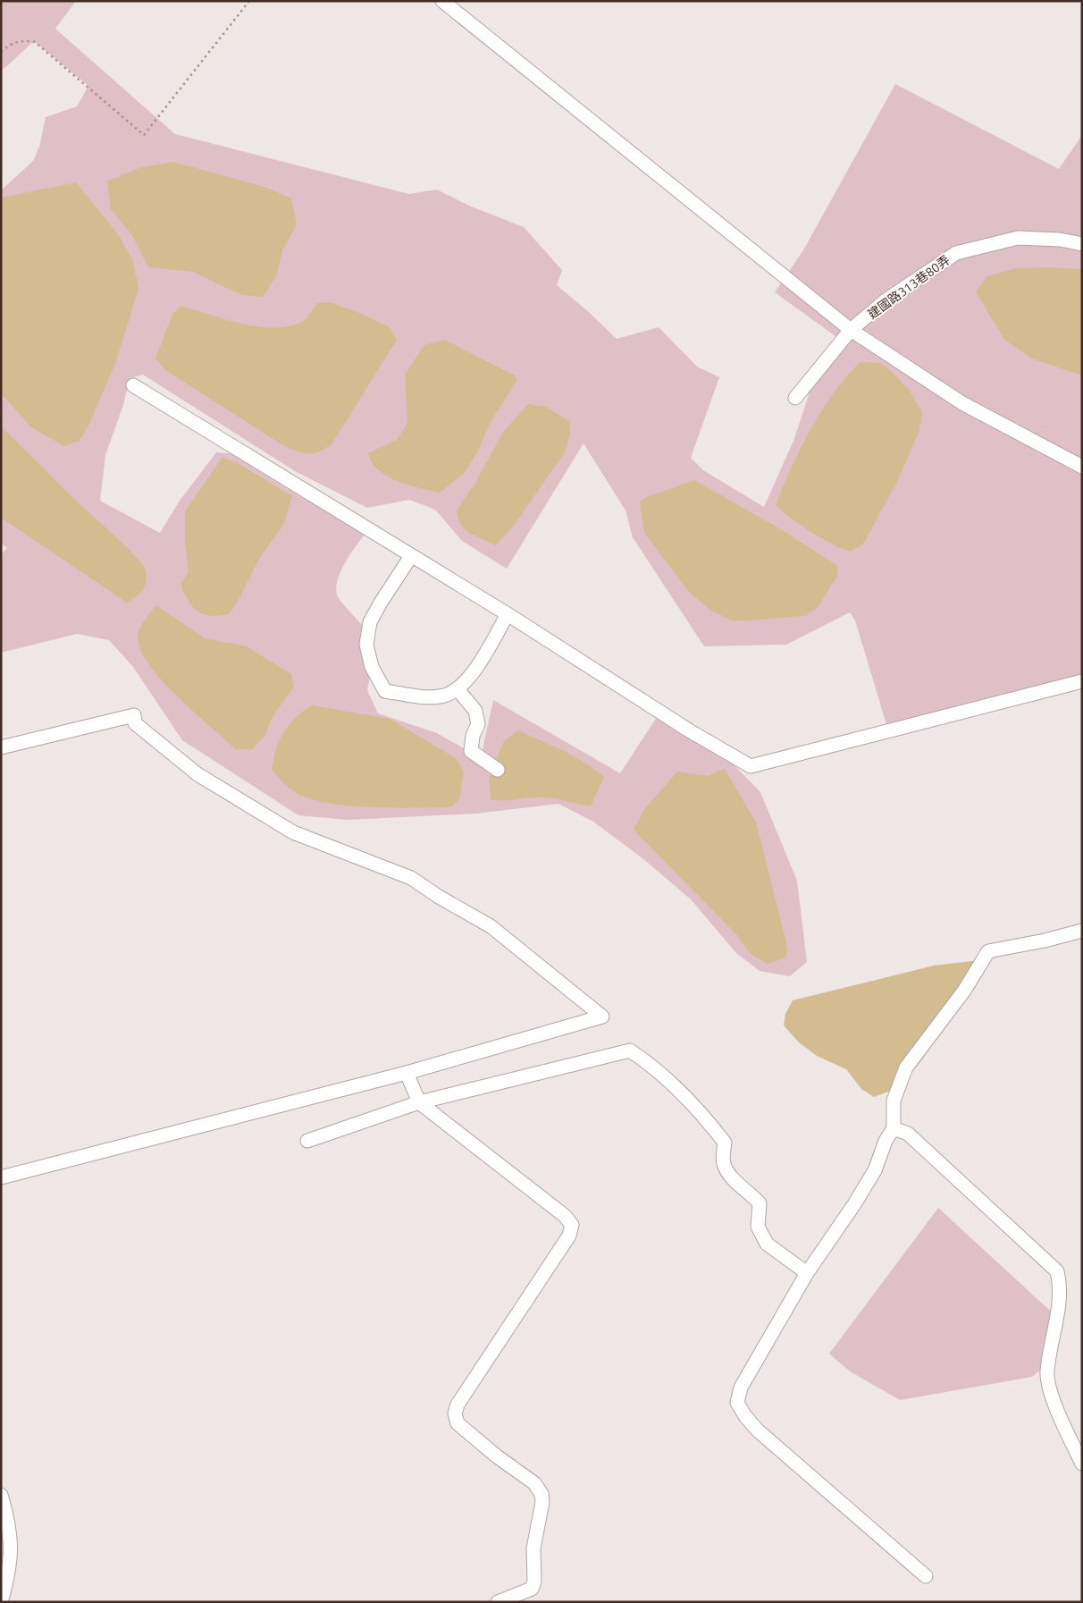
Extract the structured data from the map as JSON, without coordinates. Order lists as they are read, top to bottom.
{
  "streets": {
    "street": ["建國路313巷80弄"]
  }
}
